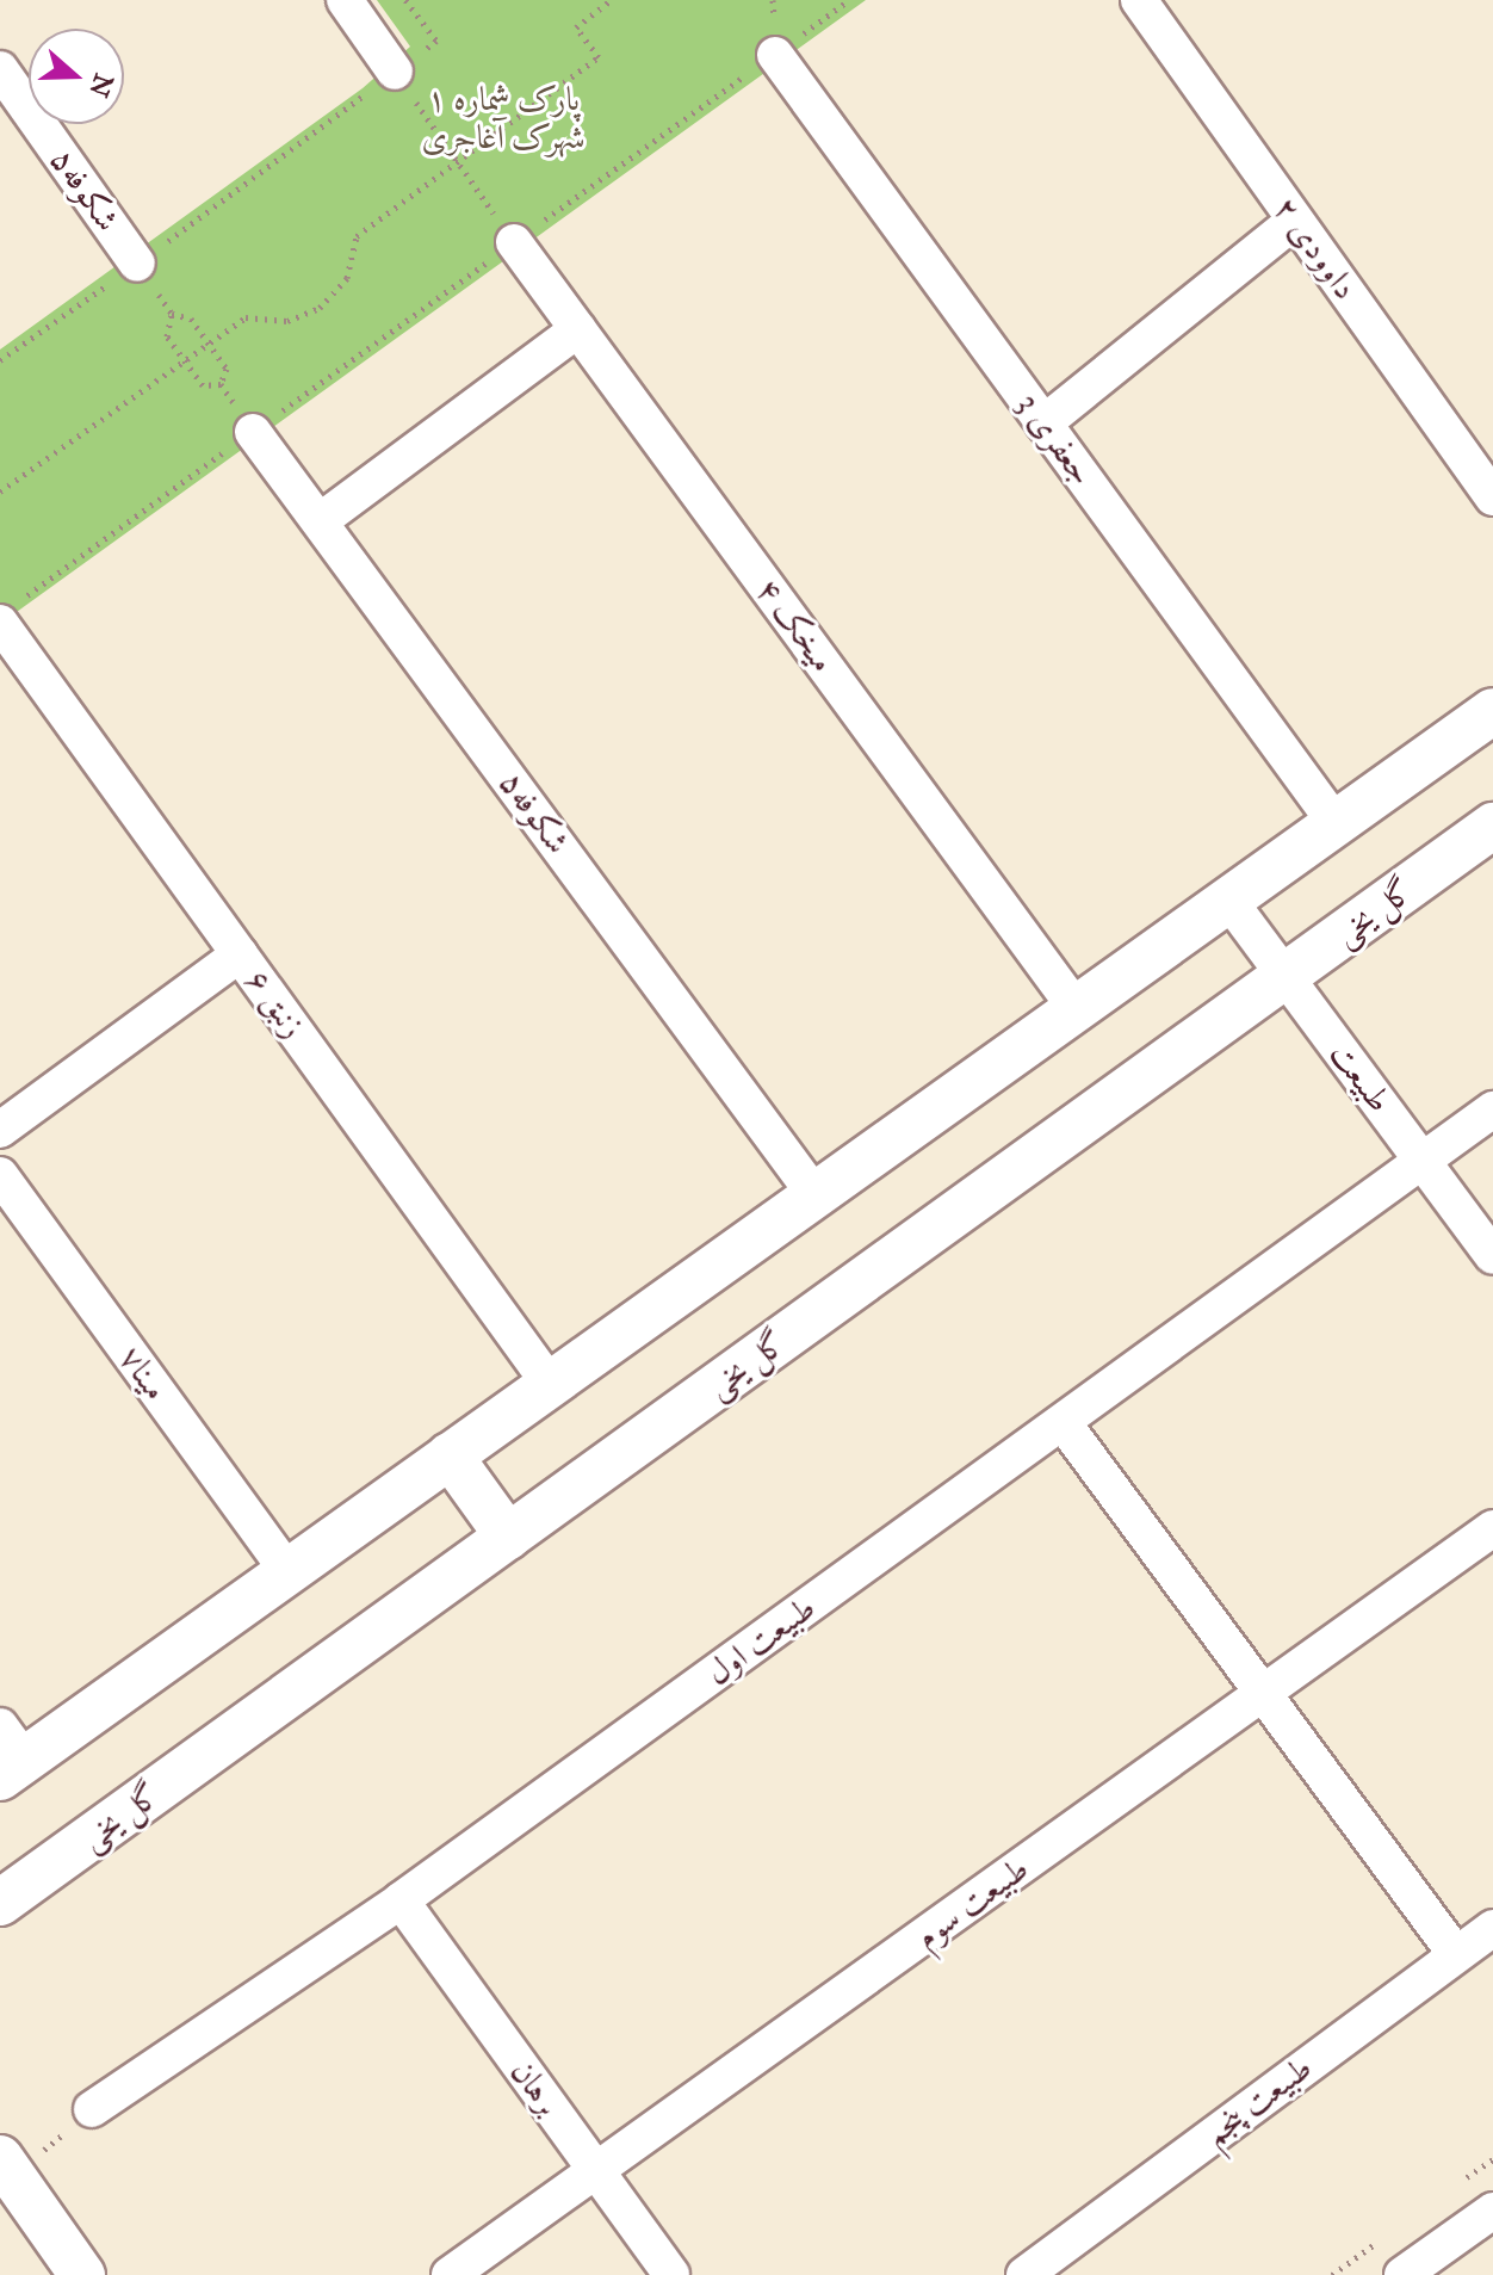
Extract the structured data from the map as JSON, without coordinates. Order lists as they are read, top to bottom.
{
  "streets": {
    "street": [
      "شکوفه۵",
      "داوودی ۲",
      "3 جعفری",
      "میخک ۴",
      "گل یخی",
      "زنبق ۶",
      "طبیعت",
      "مینا۷",
      "طبیعت اول",
      "طبیعت سوم",
      "برهان",
      "طبیعت پنجم"
    ]
  },
  "crossings": [
    ["گل یخی", "طبیعت"],
    ["طبیعت", "طبیعت اول"],
    ["طبیعت اول", "برهان"],
    ["طبیعت سوم", "برهان"]
  ],
  "parks": ["پارک شماره ۱ شهرک آغاجری"],
  "north": "right"
}
